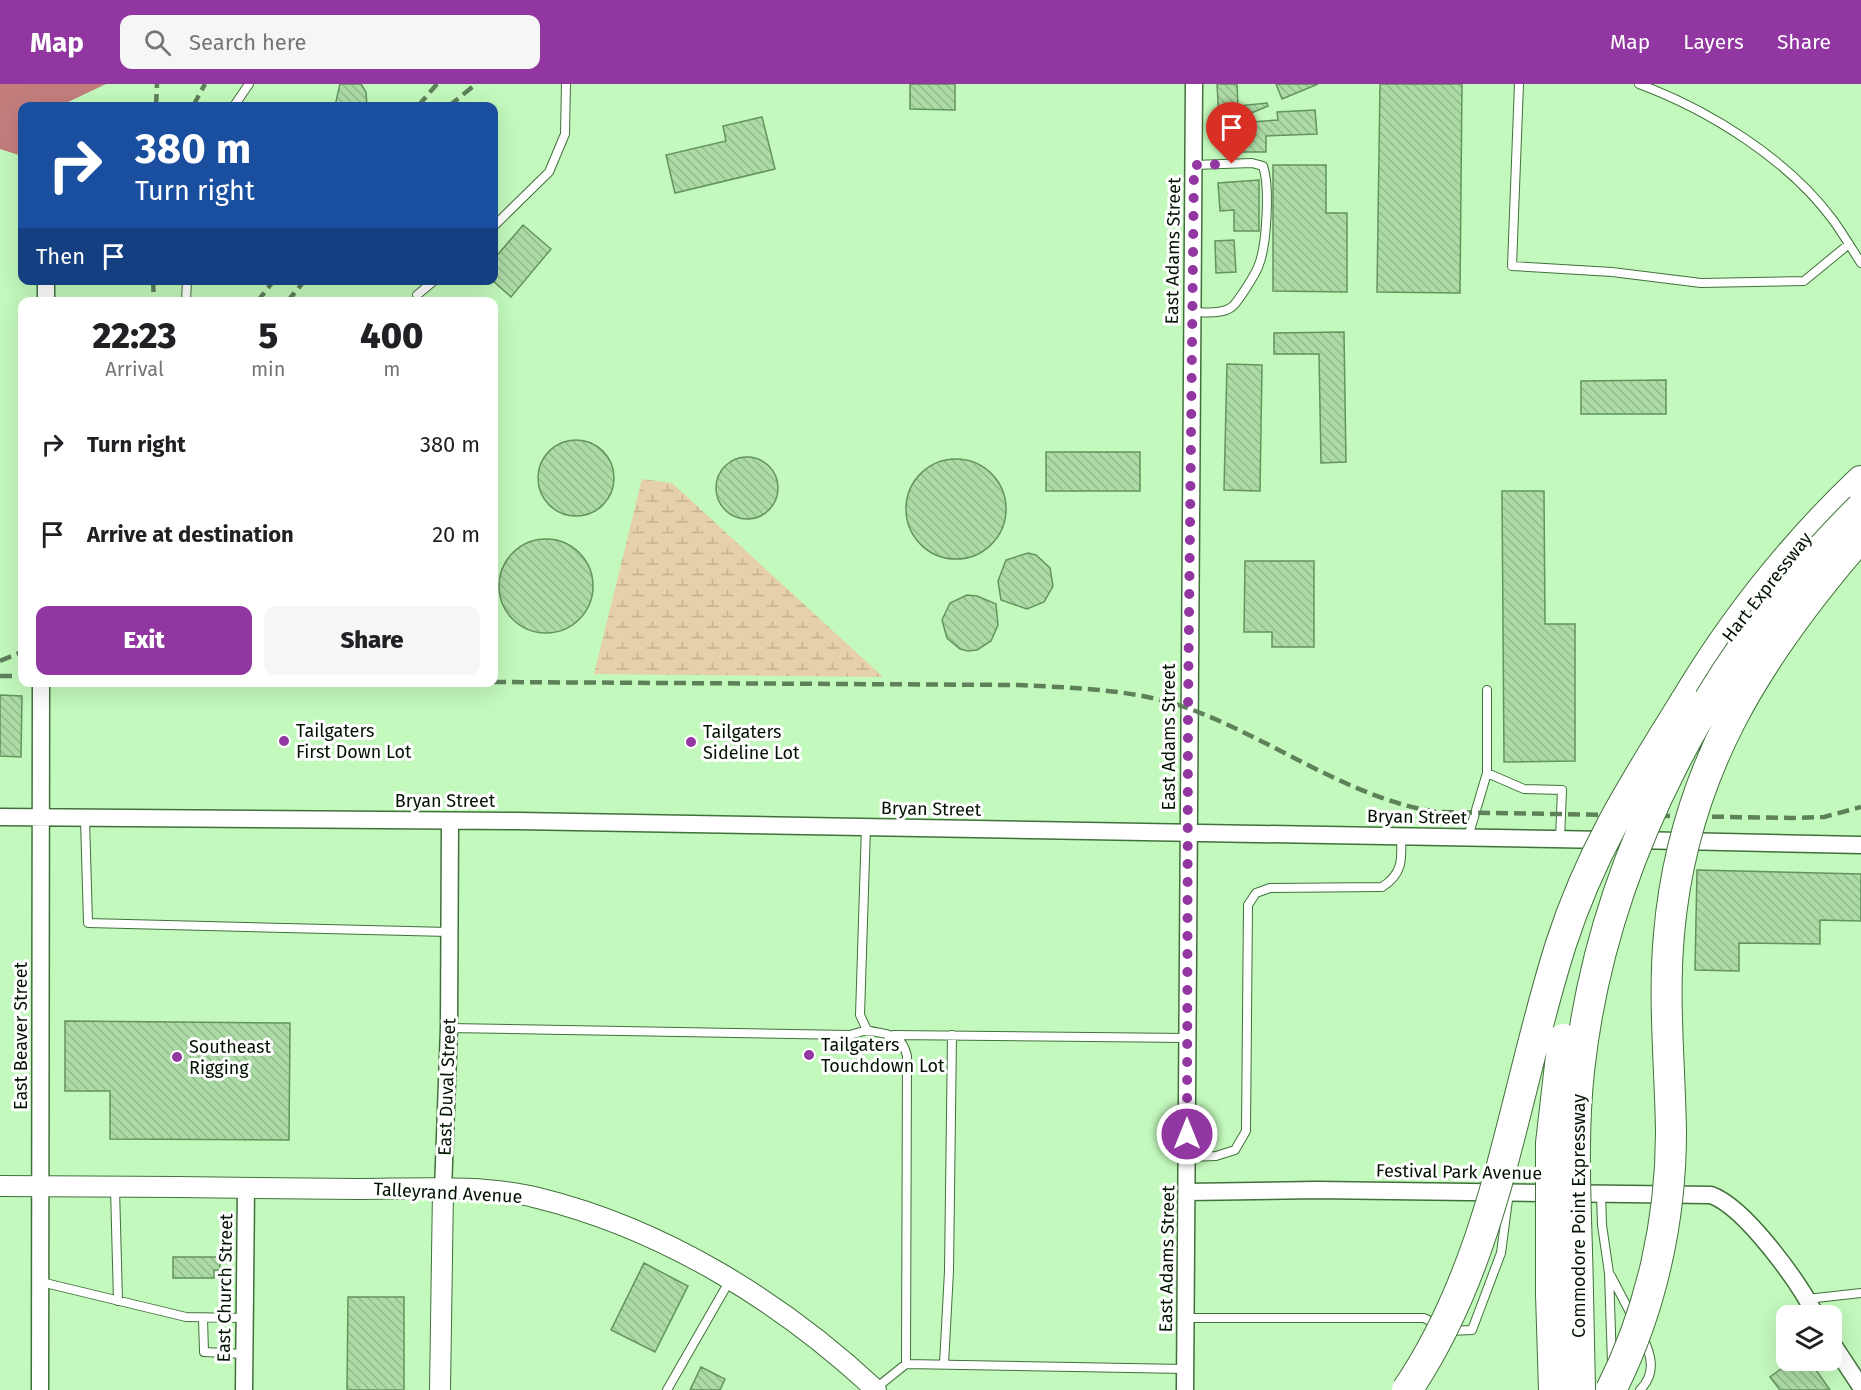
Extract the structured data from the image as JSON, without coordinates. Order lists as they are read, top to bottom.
{
  "streets": {
    "highway": ["Hart Expressway", "Commodore Point Expressway"],
    "street": [
      "East Adams Street",
      "Bryan Street",
      "East Beaver Street",
      "East Duval Street",
      "Festival Park Avenue",
      "Talleyrand Avenue",
      "East Church Street"
    ]
  },
  "crossings": [
    ["East Adams Street", "Bryan Street"],
    ["East Adams Street", "Festival Park Avenue"],
    ["Hart Expressway", "Commodore Point Expressway"],
    ["Bryan Street", "East Beaver Street"],
    ["Bryan Street", "East Duval Street"],
    ["East Beaver Street", "Talleyrand Avenue"],
    ["East Duval Street", "Talleyrand Avenue"],
    ["Talleyrand Avenue", "East Church Street"]
  ],
  "places": [
    "Tailgaters First Down Lot",
    "Tailgaters Sideline Lot",
    "Tailgaters Touchdown Lot",
    "Southeast Rigging"
  ],
  "page": {
    "header": "Map",
    "search": "Search here",
    "nav": ["Map", "Layers", "Share"],
    "turn": ["380 m", "Turn right"],
    "then": "Then",
    "eta": [
      "22:23",
      "Arrival",
      "5",
      "min",
      "400",
      "m"
    ],
    "list": [
      {
        "name": "Turn right",
        "value": "380 m"
      },
      {
        "name": "Arrive at destination",
        "value": "20 m"
      }
    ],
    "buttons": ["Exit", "Share"]
  }
}
